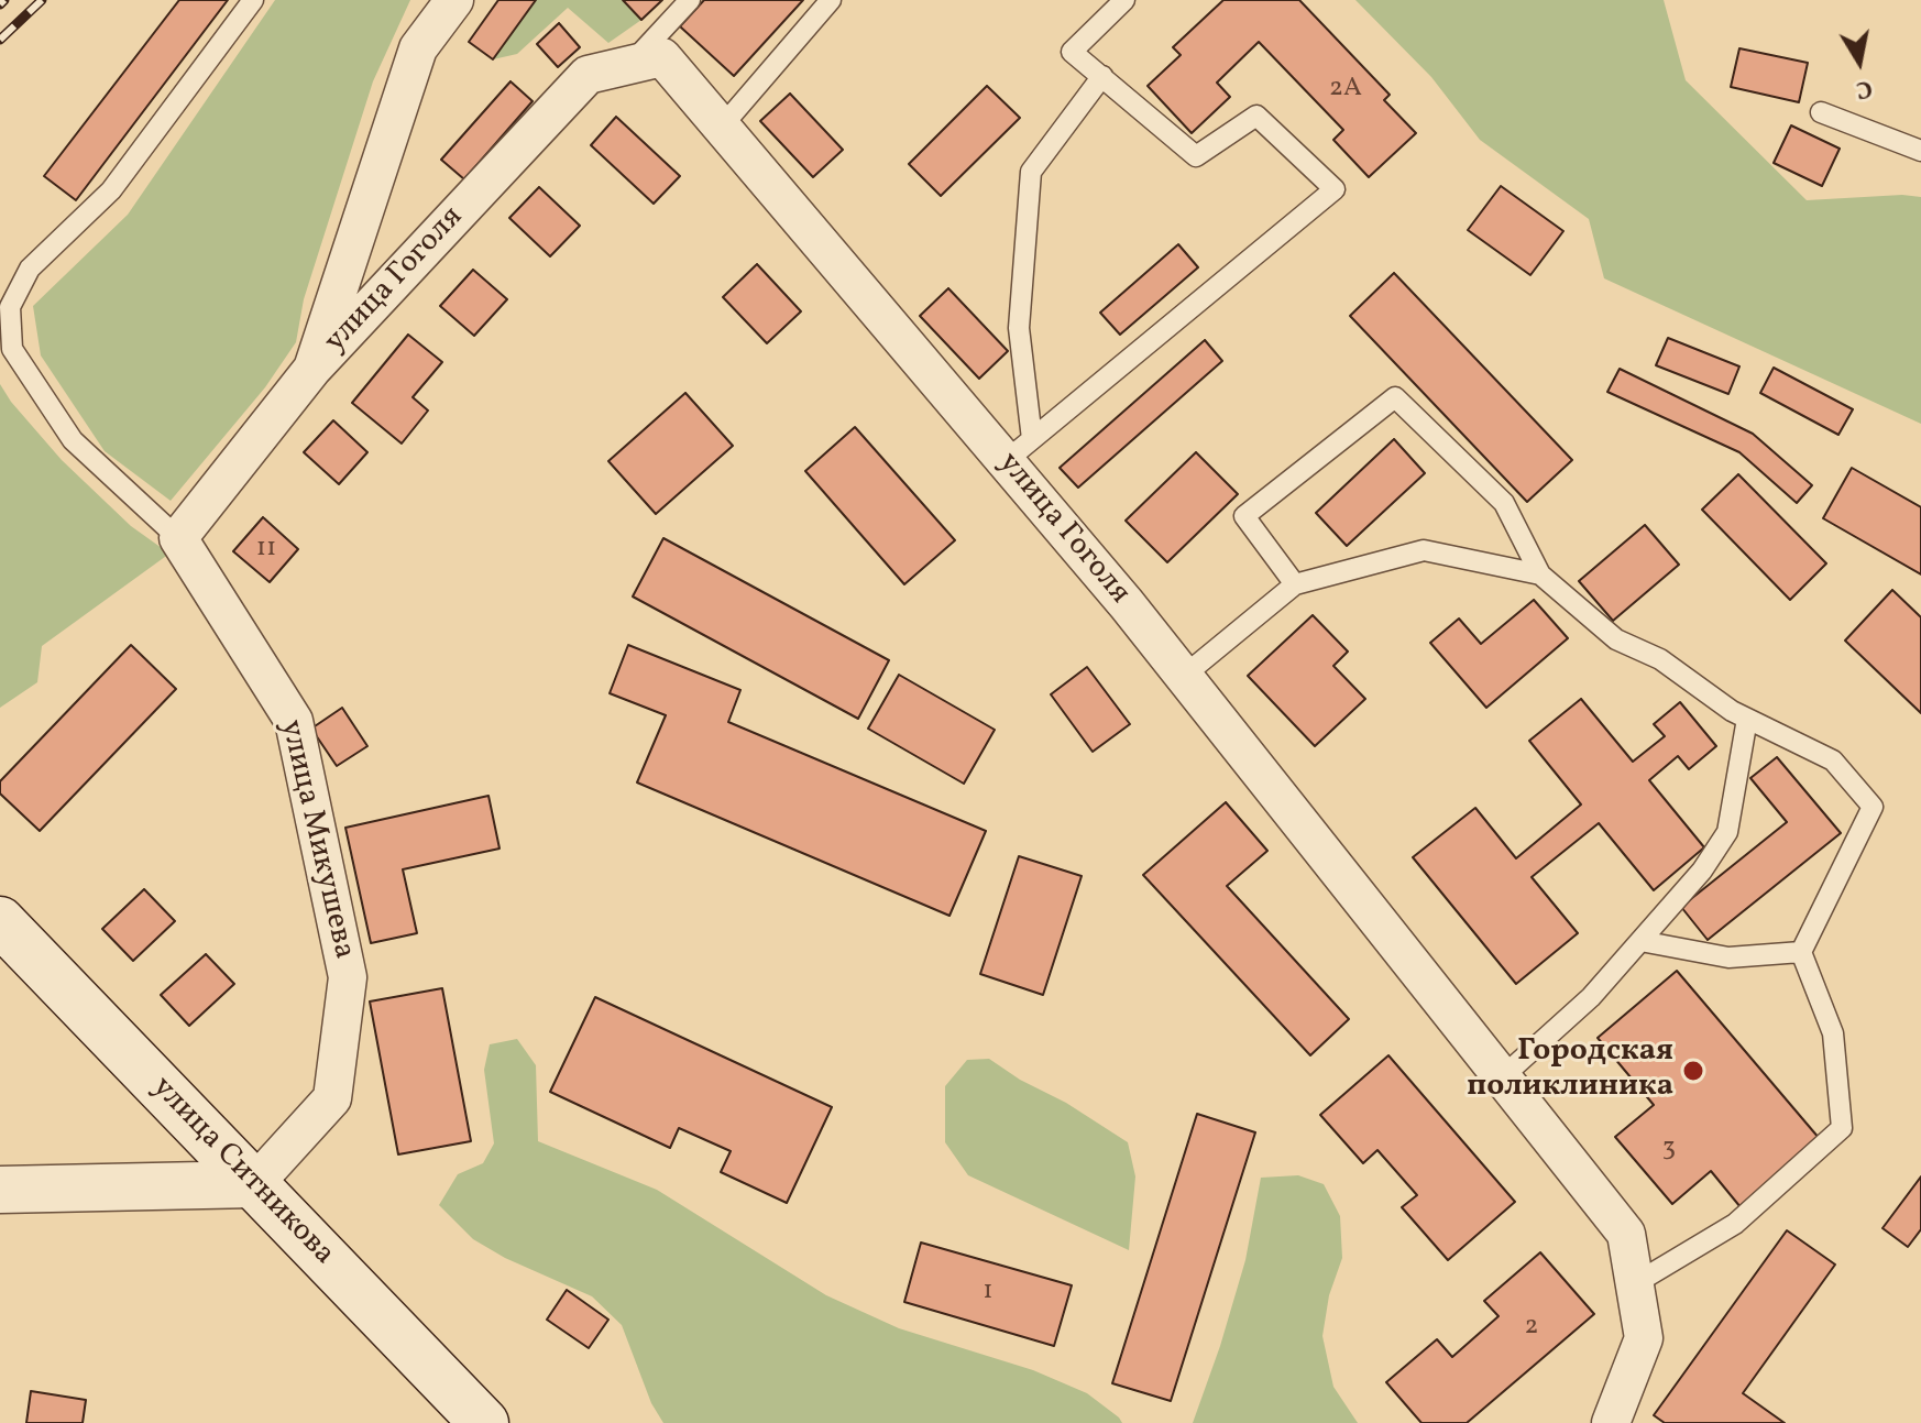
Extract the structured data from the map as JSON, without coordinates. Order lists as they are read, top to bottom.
{
  "streets": {
    "main road": ["улица Ситникова"],
    "street": ["улица Гоголя", "улица Микушева"]
  },
  "crossings": [
    ["улица Микушева", "улица Ситникова"]
  ],
  "places": ["Городская поликлиника"],
  "house_numbers": [
    "2А",
    "11",
    "3",
    "1",
    "2"
  ],
  "north": "bottom"
}
